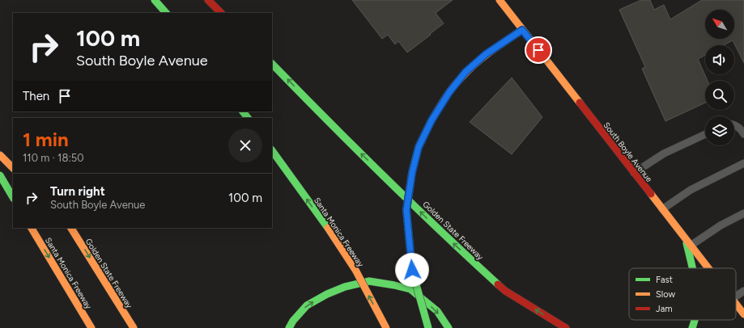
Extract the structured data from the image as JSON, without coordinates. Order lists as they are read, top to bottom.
{
  "streets": {
    "main road": ["South Boyle Avenue", "Golden State Freeway", "Santa Monica Freeway"]
  },
  "legend": ["Fast", "Slow", "Jam"],
  "north": "top left",
  "page": {
    "turn": ["100 m", "South Boyle Avenue"],
    "then": "Then",
    "heading": ["1 min", "110 m · 18:50"],
    "list": [
      {
        "name": "Turn right",
        "note": "South Boyle Avenue",
        "value": "100 m"
      }
    ]
  }
}
